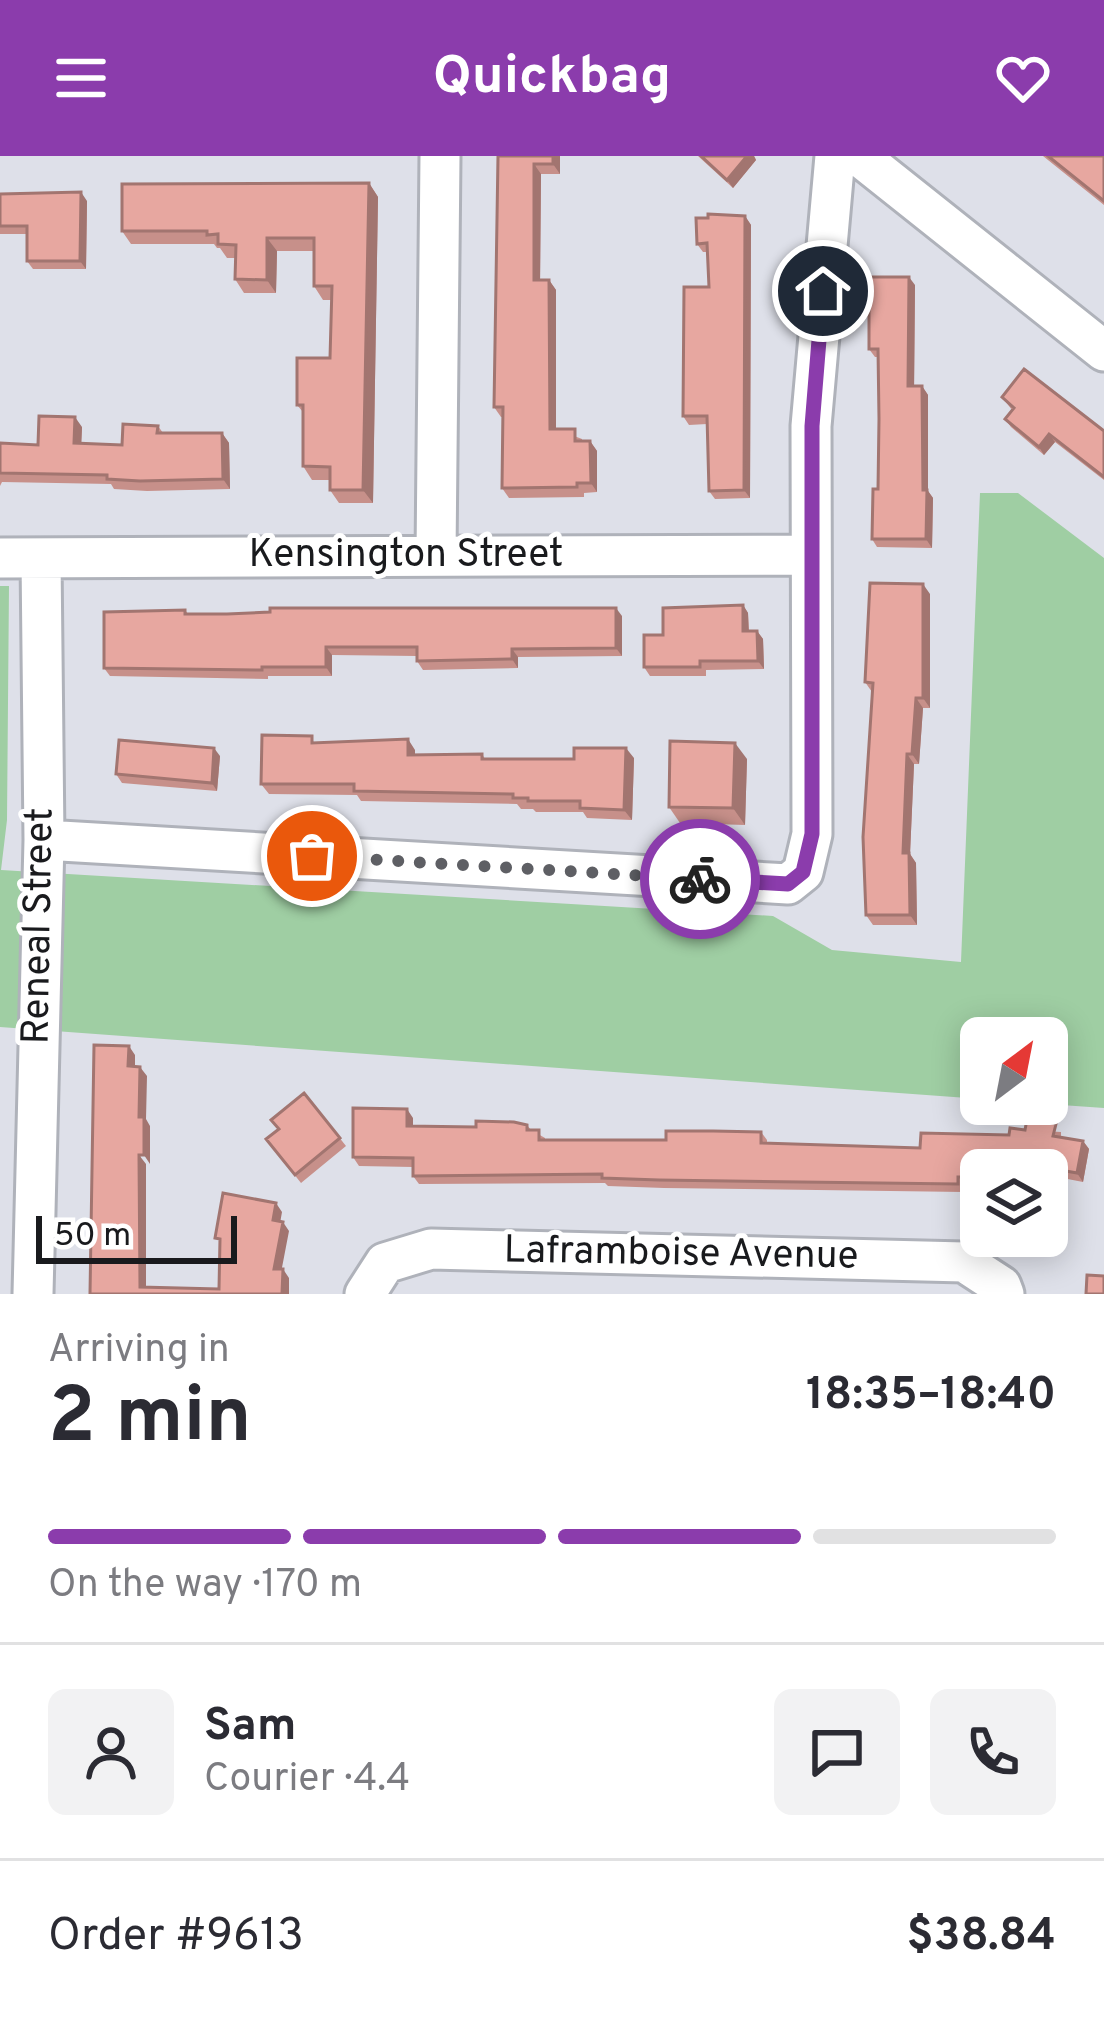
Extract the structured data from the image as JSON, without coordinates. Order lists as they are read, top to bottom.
{
  "streets": {
    "street": ["Kensington Street", "Reneal Street", "Laframboise Avenue"]
  },
  "crossings": [
    ["Kensington Street", "Reneal Street"]
  ],
  "scale_bar": "50 m",
  "north": "top right",
  "page": {
    "header": "Quickbag",
    "scale": "50 m",
    "heading": ["2 min", "Arriving in", "18:35–18:40"],
    "panel": [
      "Sam",
      "Courier · 4.4",
      "Order #9613",
      "$38.84"
    ],
    "bar": "On the way · 170 m"
  }
}
